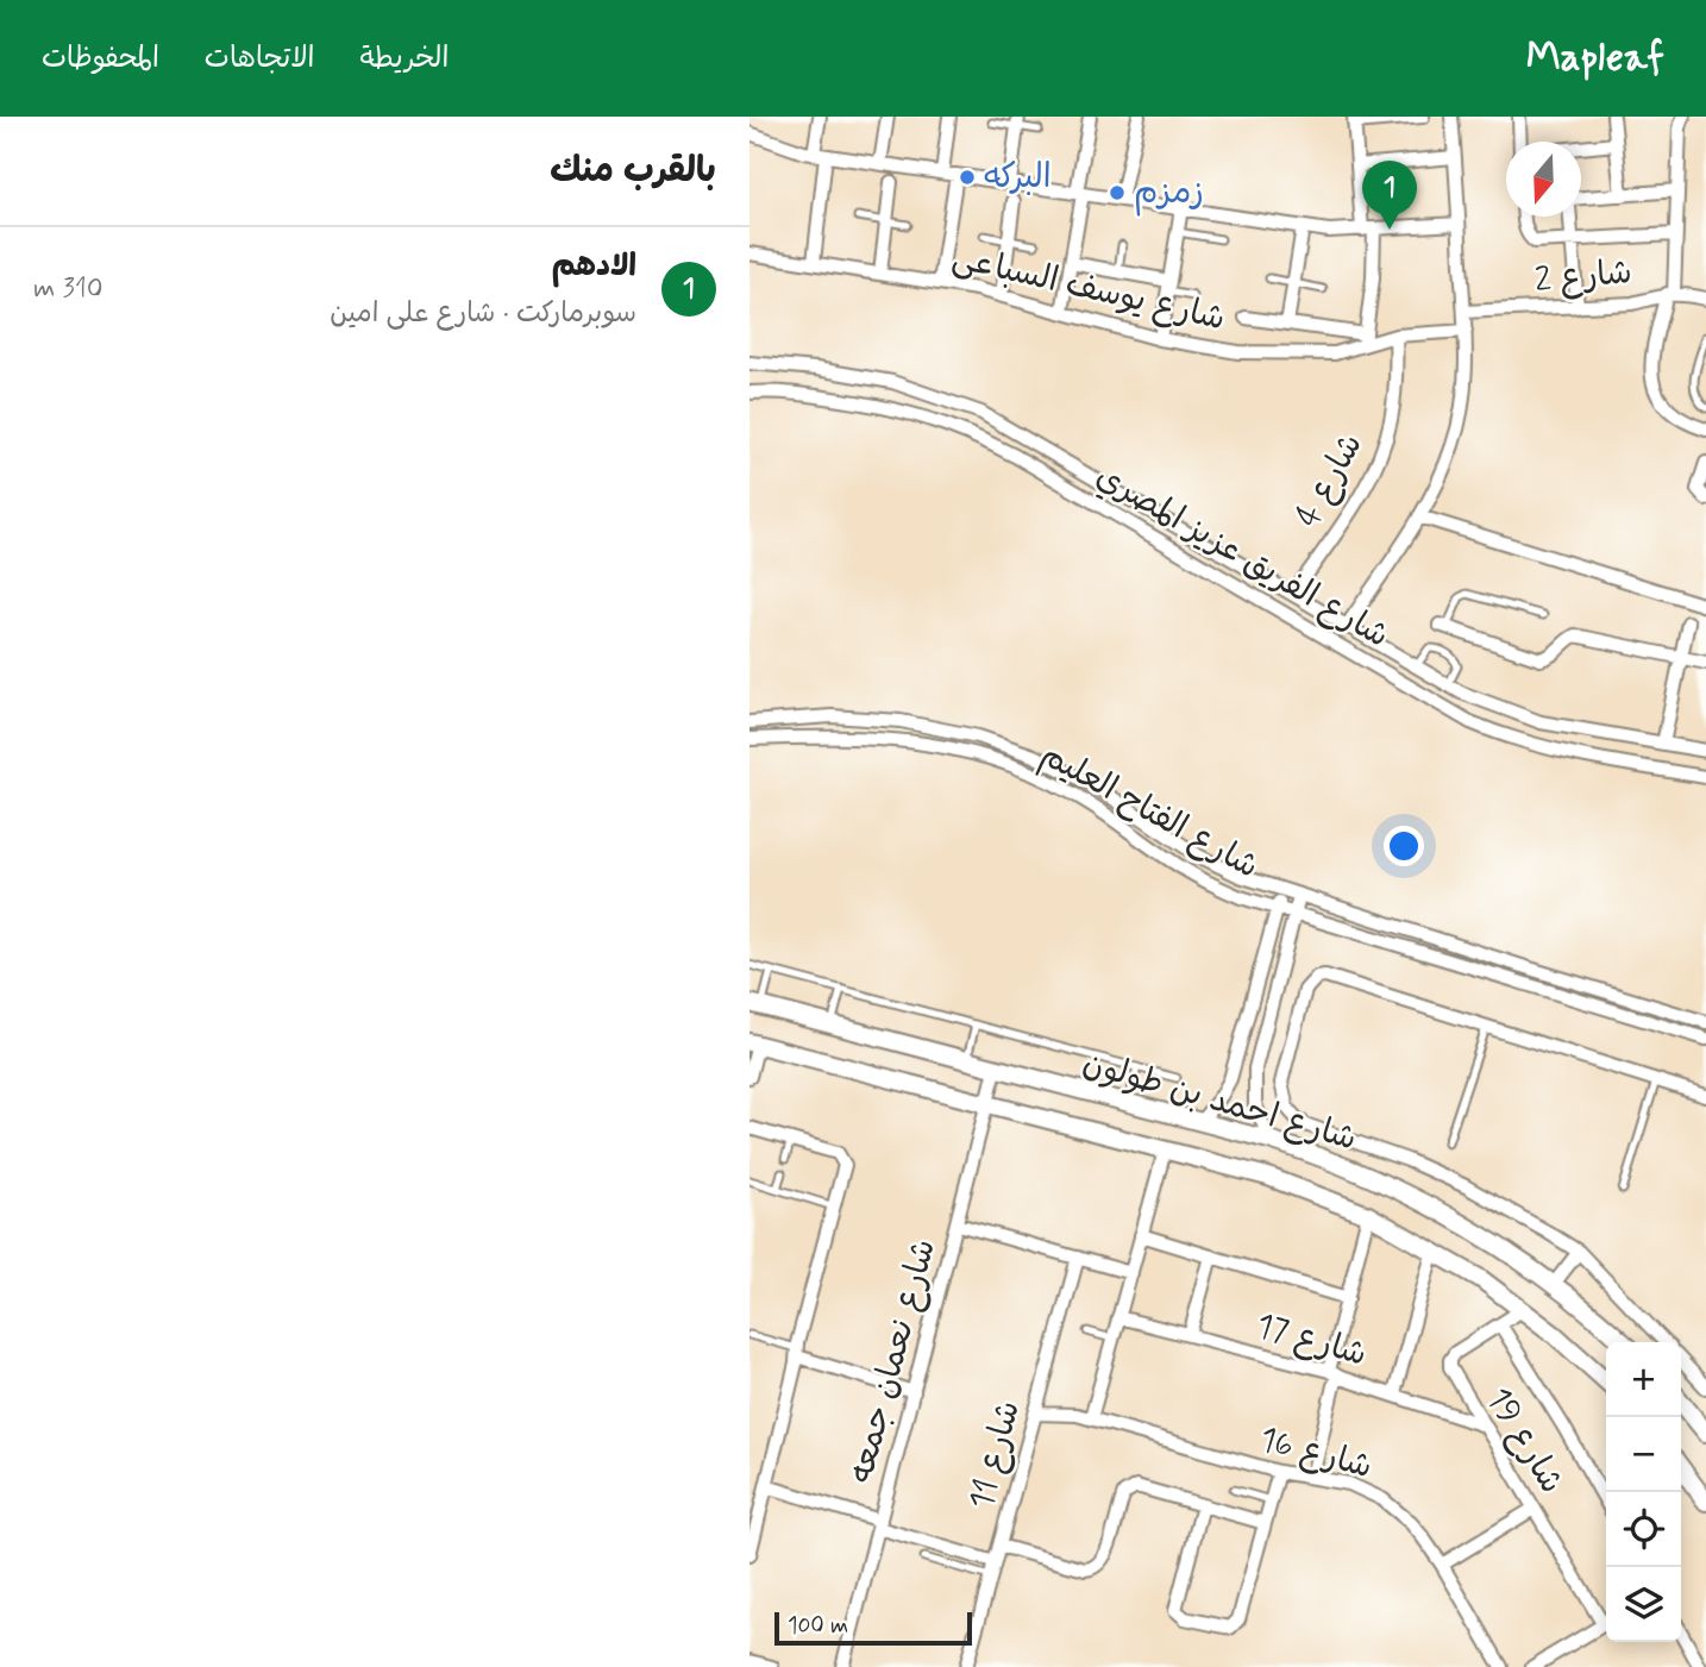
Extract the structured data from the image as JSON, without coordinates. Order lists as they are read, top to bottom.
{
  "streets": {
    "street": [
      "شارع 2",
      "شارع يوسف السباعى",
      "شارع 4",
      "شارع الفريق عزيز المصري",
      "شارع الفتاح العليم",
      "شارع احمد بن طولون",
      "شارع 17",
      "شارع نعمان جمعه",
      "شارع 19",
      "شارع 16",
      "شارع 11"
    ]
  },
  "crossings": [
    ["شارع يوسف السباعى", "شارع 4"],
    ["شارع 4", "شارع الفريق عزيز المصري"],
    ["شارع احمد بن طولون", "شارع نعمان جمعه"],
    ["شارع احمد بن طولون", "شارع 19"],
    ["شارع 17", "شارع 19"],
    ["شارع 16", "شارع 11"]
  ],
  "places": ["البركه", "زمزم"],
  "scale_bar": "100 m",
  "north": "bottom",
  "page": {
    "header": "Mapleaf",
    "nav": ["الخريطة", "الاتجاهات", "المحفوظات"],
    "heading": "بالقرب منك",
    "pins": "1",
    "list": [
      {
        "mark": "1",
        "name": "الادهم",
        "note": "سوبرماركت · شارع على امين",
        "value": "310 m"
      }
    ],
    "map_buttons": ["+", "−"],
    "scale": "100 m"
  }
}
